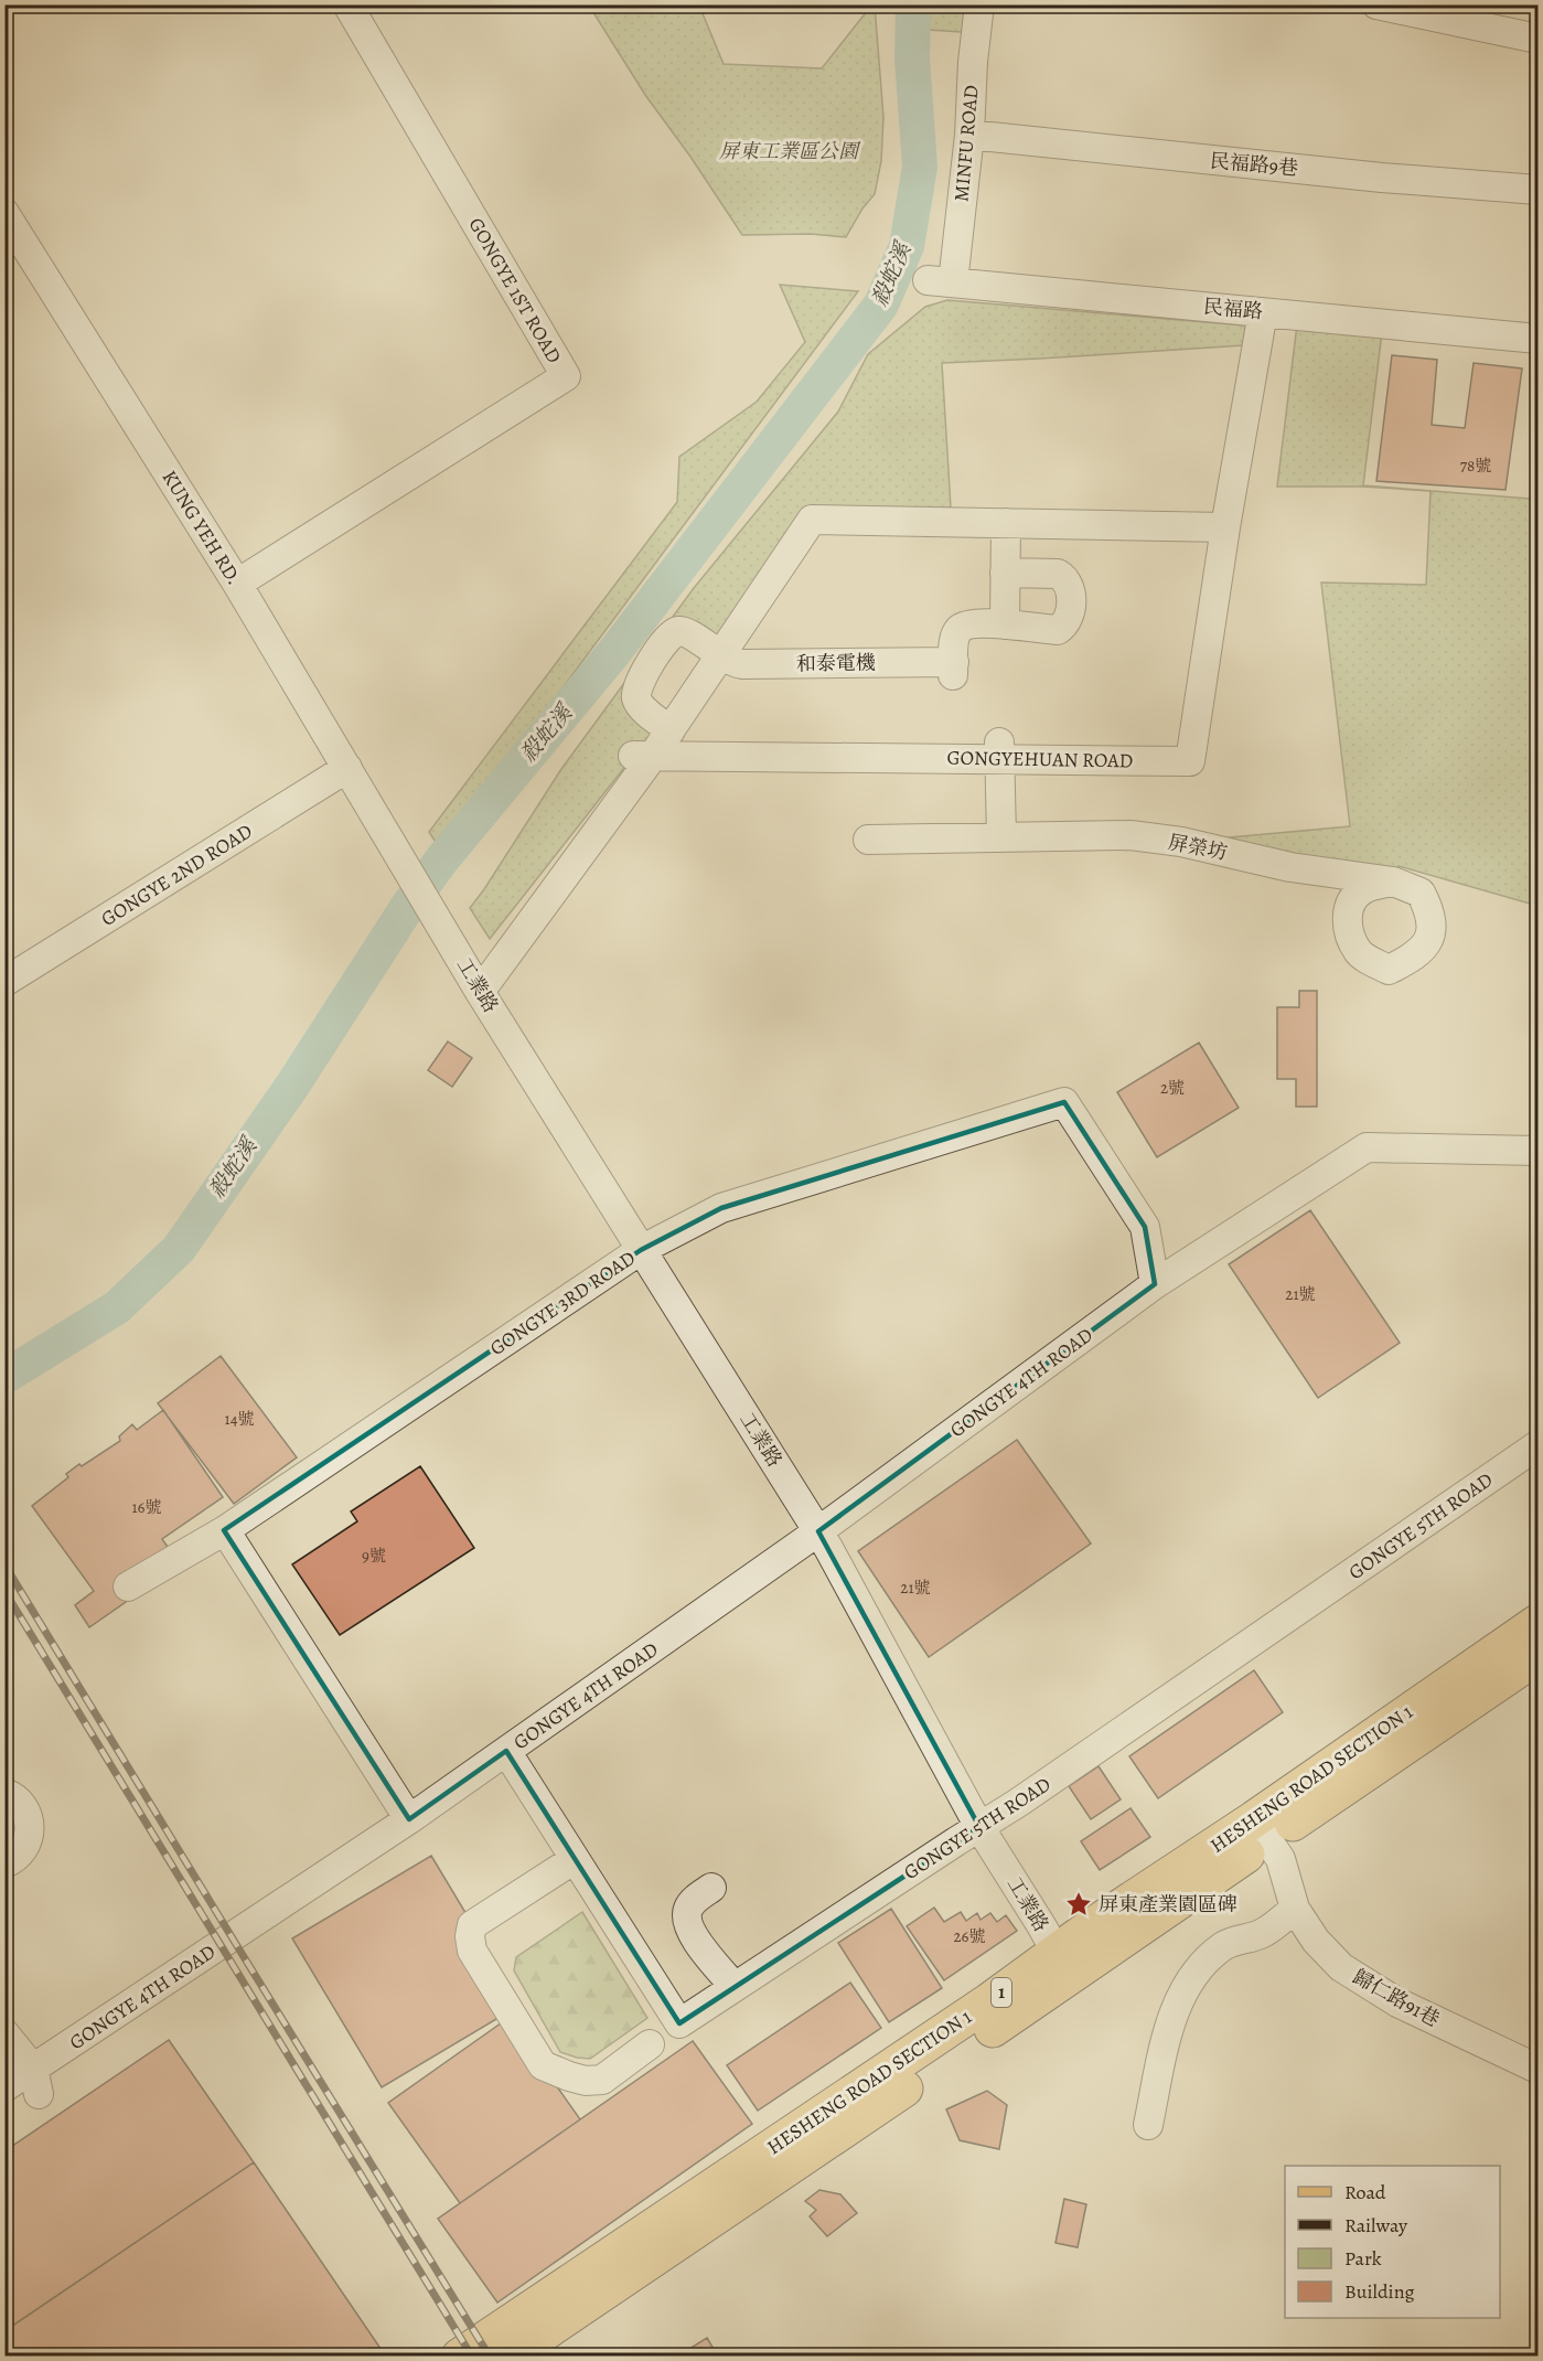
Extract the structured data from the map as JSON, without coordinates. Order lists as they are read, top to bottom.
{
  "streets": {
    "main road": ["HESHENG ROAD SECTION 1", "1"],
    "street": [
      "MINFU ROAD",
      "民福路9巷",
      "GONGYE 1ST ROAD",
      "民福路",
      "KUNG YEH RD.",
      "和泰電機",
      "GONGYEHUAN ROAD",
      "屏榮坊",
      "GONGYE 2ND ROAD",
      "工業路",
      "GONGYE 3RD ROAD",
      "GONGYE 4TH ROAD",
      "GONGYE 5TH ROAD",
      "歸仁路91巷"
    ]
  },
  "crossings": [
    ["MINFU ROAD", "民福路9巷"],
    ["MINFU ROAD", "民福路"],
    ["GONGYE 1ST ROAD", "KUNG YEH RD."],
    ["民福路", "GONGYEHUAN ROAD"],
    ["KUNG YEH RD.", "GONGYE 2ND ROAD"],
    ["KUNG YEH RD.", "工業路"],
    ["工業路", "GONGYE 3RD ROAD"],
    ["工業路", "GONGYE 4TH ROAD"],
    ["工業路", "GONGYE 5TH ROAD"],
    ["工業路", "HESHENG ROAD SECTION 1"],
    ["GONGYE 3RD ROAD", "GONGYE 4TH ROAD"],
    ["GONGYE 4TH ROAD", "GONGYE 5TH ROAD"],
    ["HESHENG ROAD SECTION 1", "歸仁路91巷"]
  ],
  "water": ["殺蛇溪"],
  "parks": ["屏東工業區公園"],
  "places": {
    "place": ["屏東產業園區碑"]
  },
  "house_numbers": [
    "78號",
    "2號",
    "21號",
    "14號",
    "16號",
    "9號",
    "21號",
    "26號"
  ],
  "legend": [
    "Road",
    "Railway",
    "Park",
    "Building"
  ]
}
